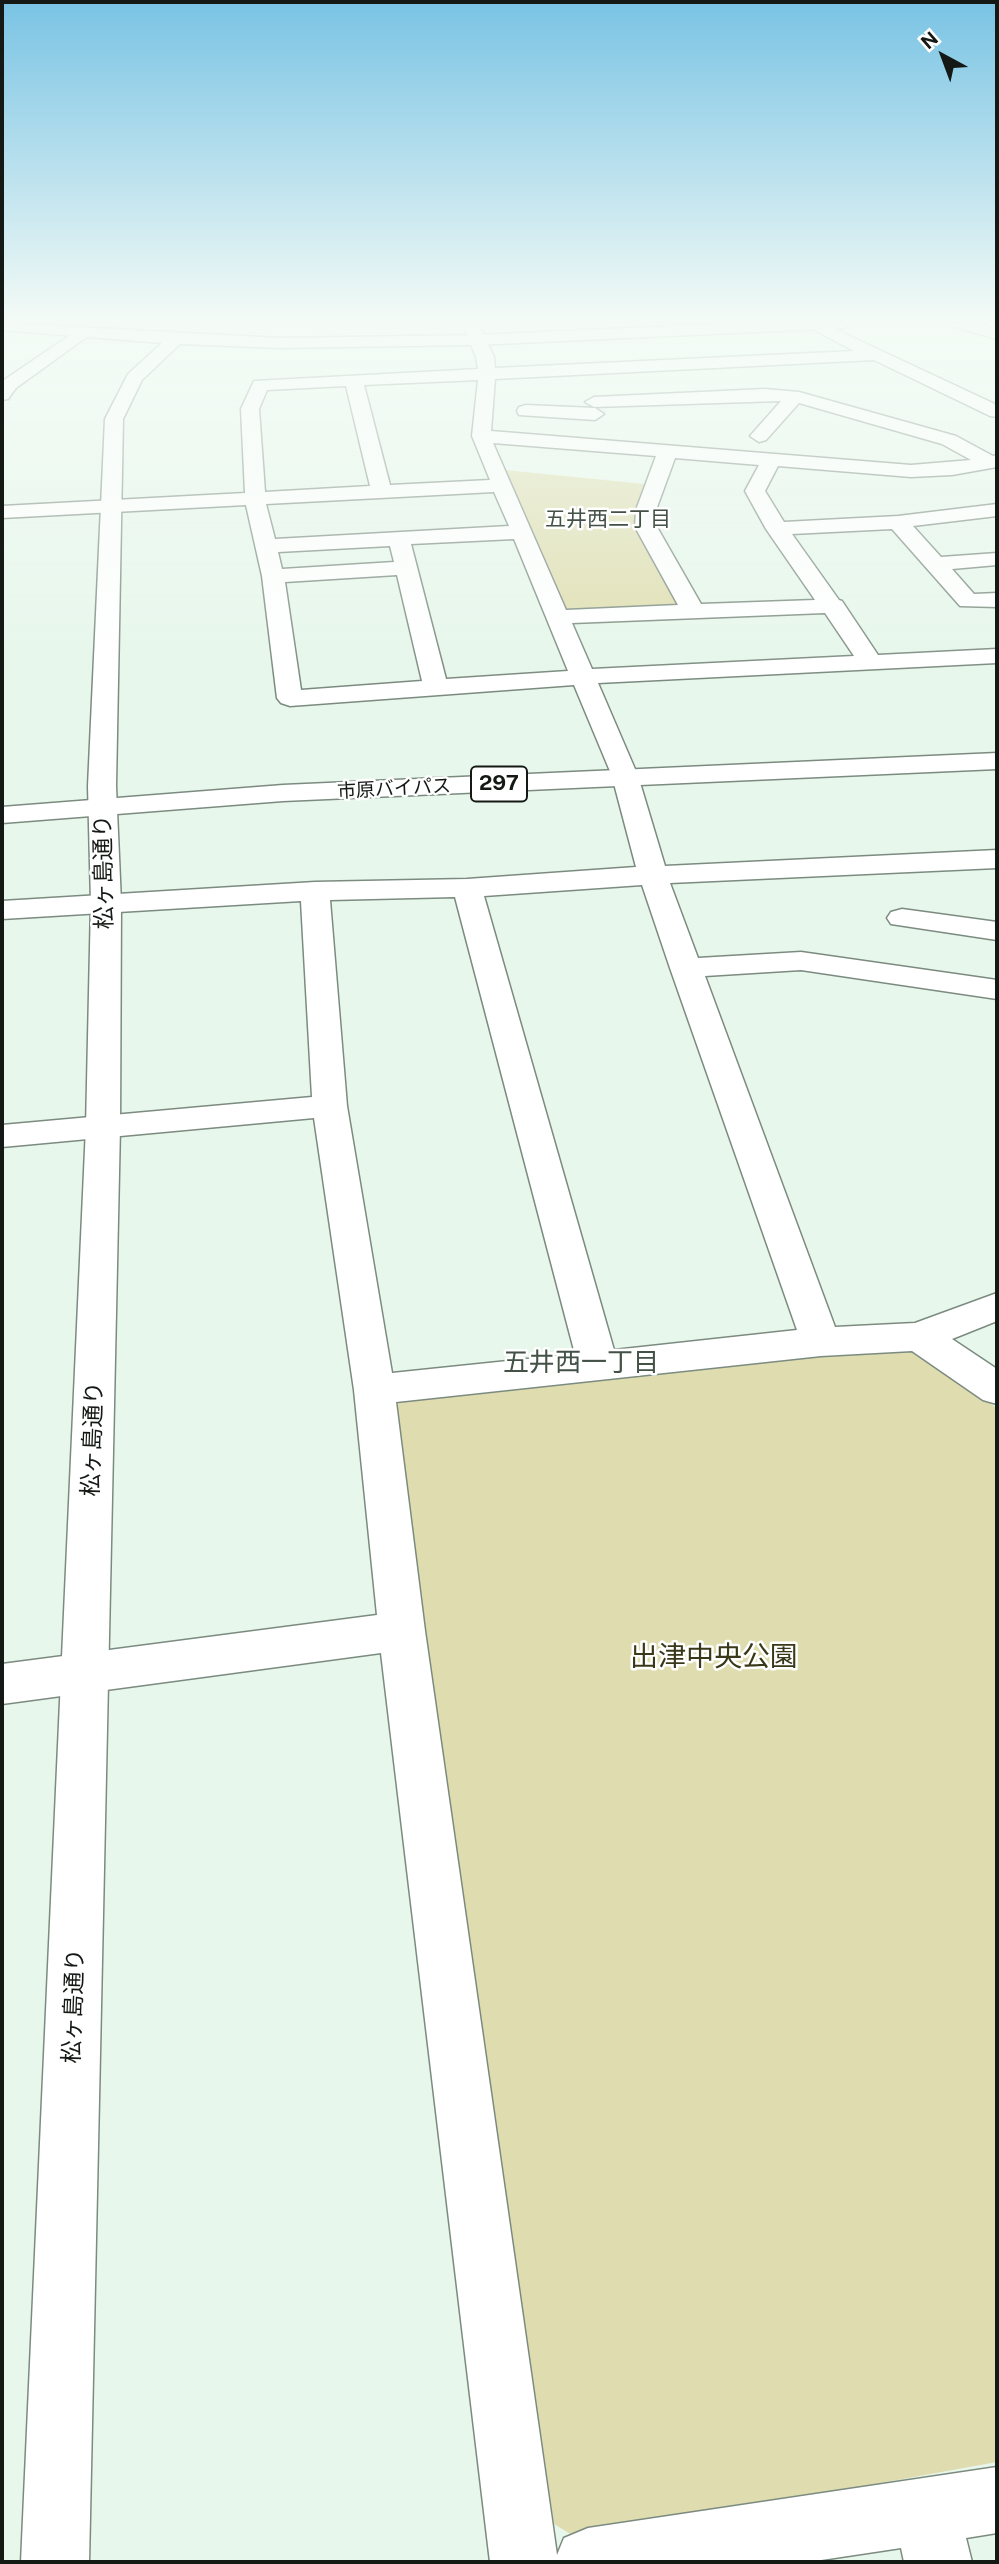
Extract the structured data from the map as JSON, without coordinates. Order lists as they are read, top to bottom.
{
  "streets": {
    "main road": ["297", "市原バイパス", "松ヶ島通り"]
  },
  "crossings": [
    ["市原バイパス", "松ヶ島通り"]
  ],
  "districts": ["五井西二丁目", "五井西一丁目"],
  "parks": ["出津中央公園"],
  "north": "top left"
}
